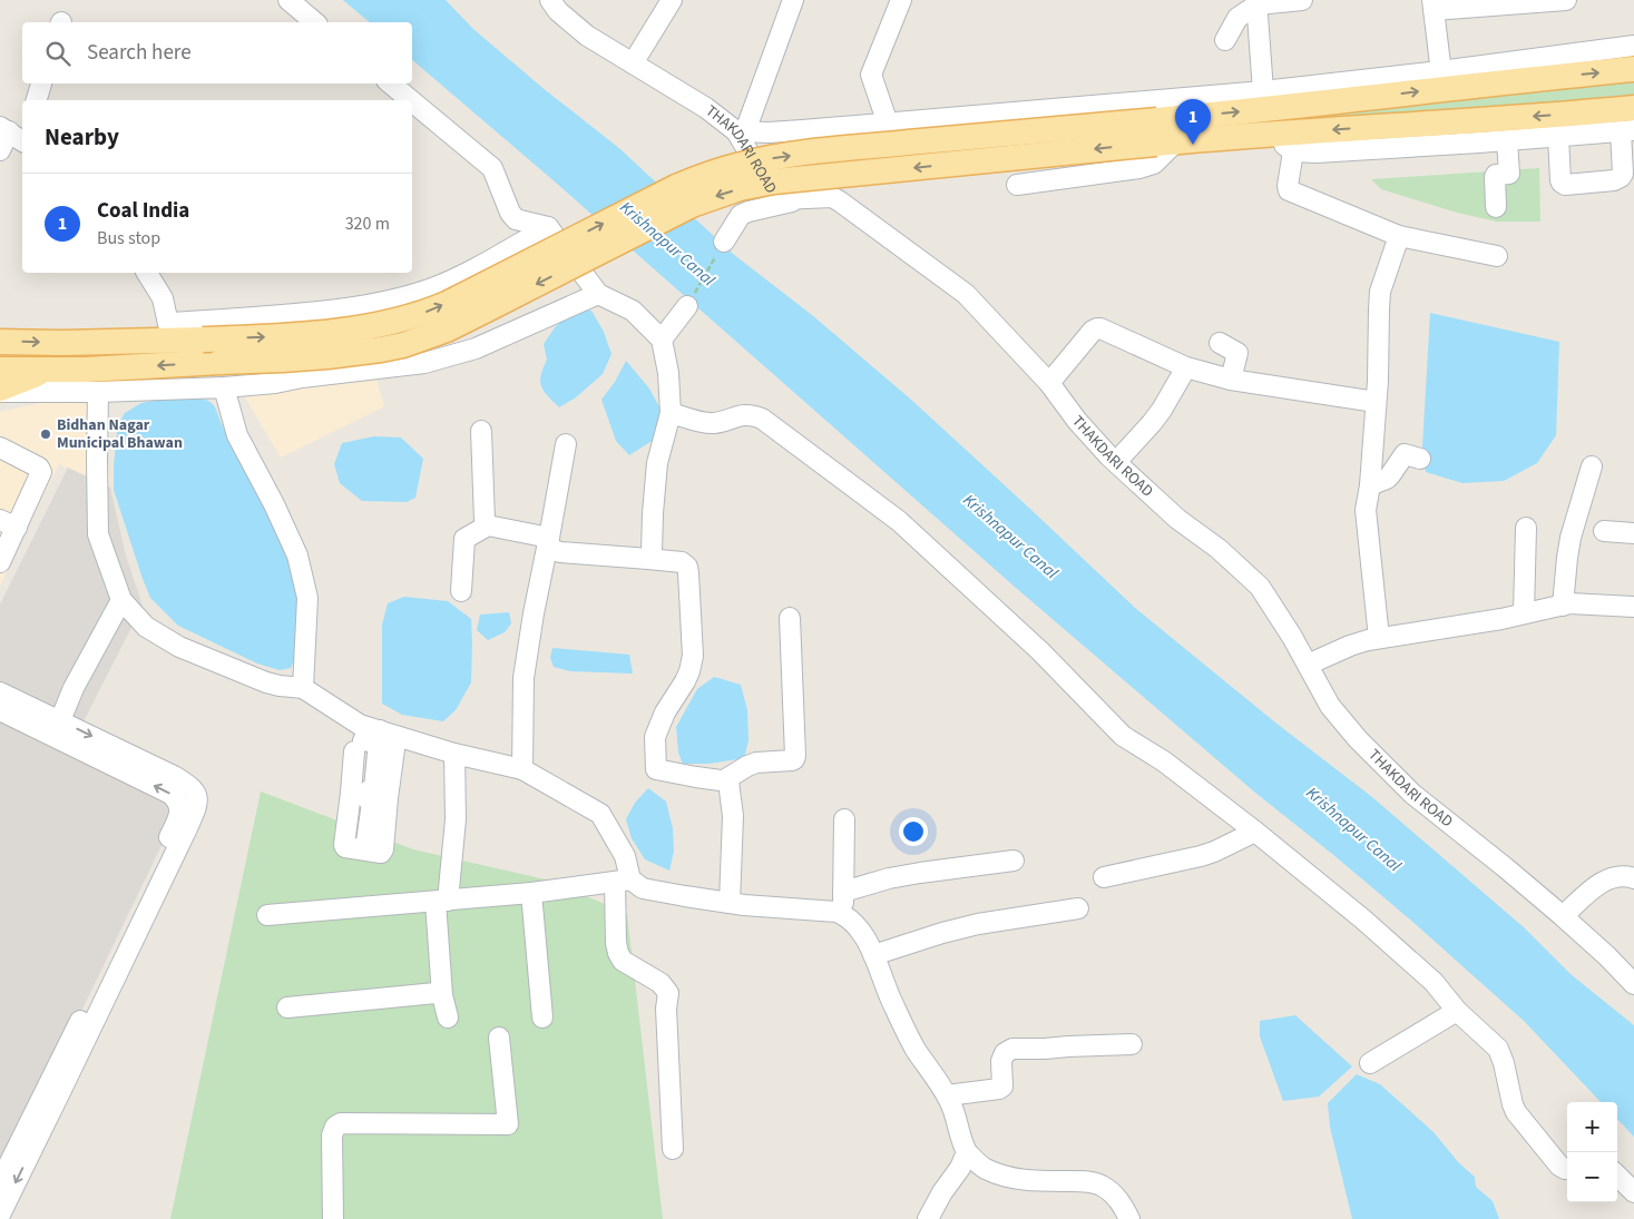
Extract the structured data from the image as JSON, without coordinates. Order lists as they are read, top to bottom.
{
  "streets": {
    "street": ["THAKDARI ROAD"]
  },
  "water": ["Krishnapur Canal"],
  "places": ["Bidhan Nagar Municipal Bhawan"],
  "page": {
    "search": "Search here",
    "pins": "1",
    "heading": "Nearby",
    "list": [
      {
        "mark": "1",
        "name": "Coal India",
        "note": "Bus stop",
        "value": "320 m"
      }
    ],
    "map_buttons": ["+", "−"]
  }
}
